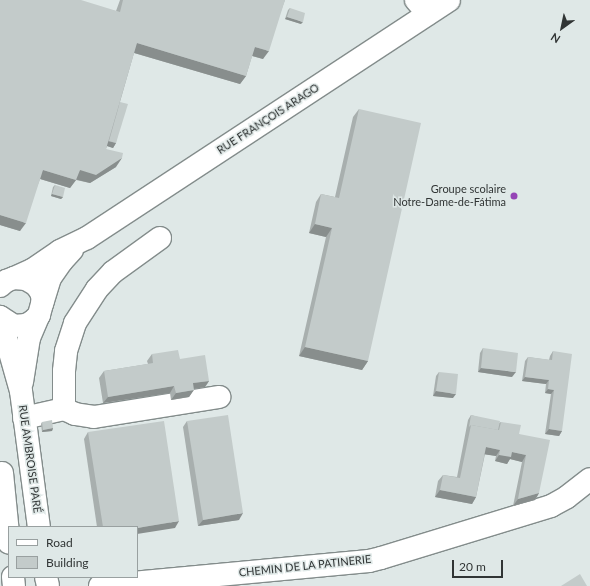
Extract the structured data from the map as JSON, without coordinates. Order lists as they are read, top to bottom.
{
  "streets": {
    "street": ["RUE FRANÇOIS ARAGO", "RUE AMBROISE PARÉ", "CHEMIN DE LA PATINERIE"]
  },
  "crossings": [
    ["RUE FRANÇOIS ARAGO", "RUE AMBROISE PARÉ"]
  ],
  "places": ["Groupe scolaire Notre-Dame-de-Fátima"],
  "legend": ["Road", "Building"],
  "scale_bar": "20 m",
  "north": "bottom left"
}
